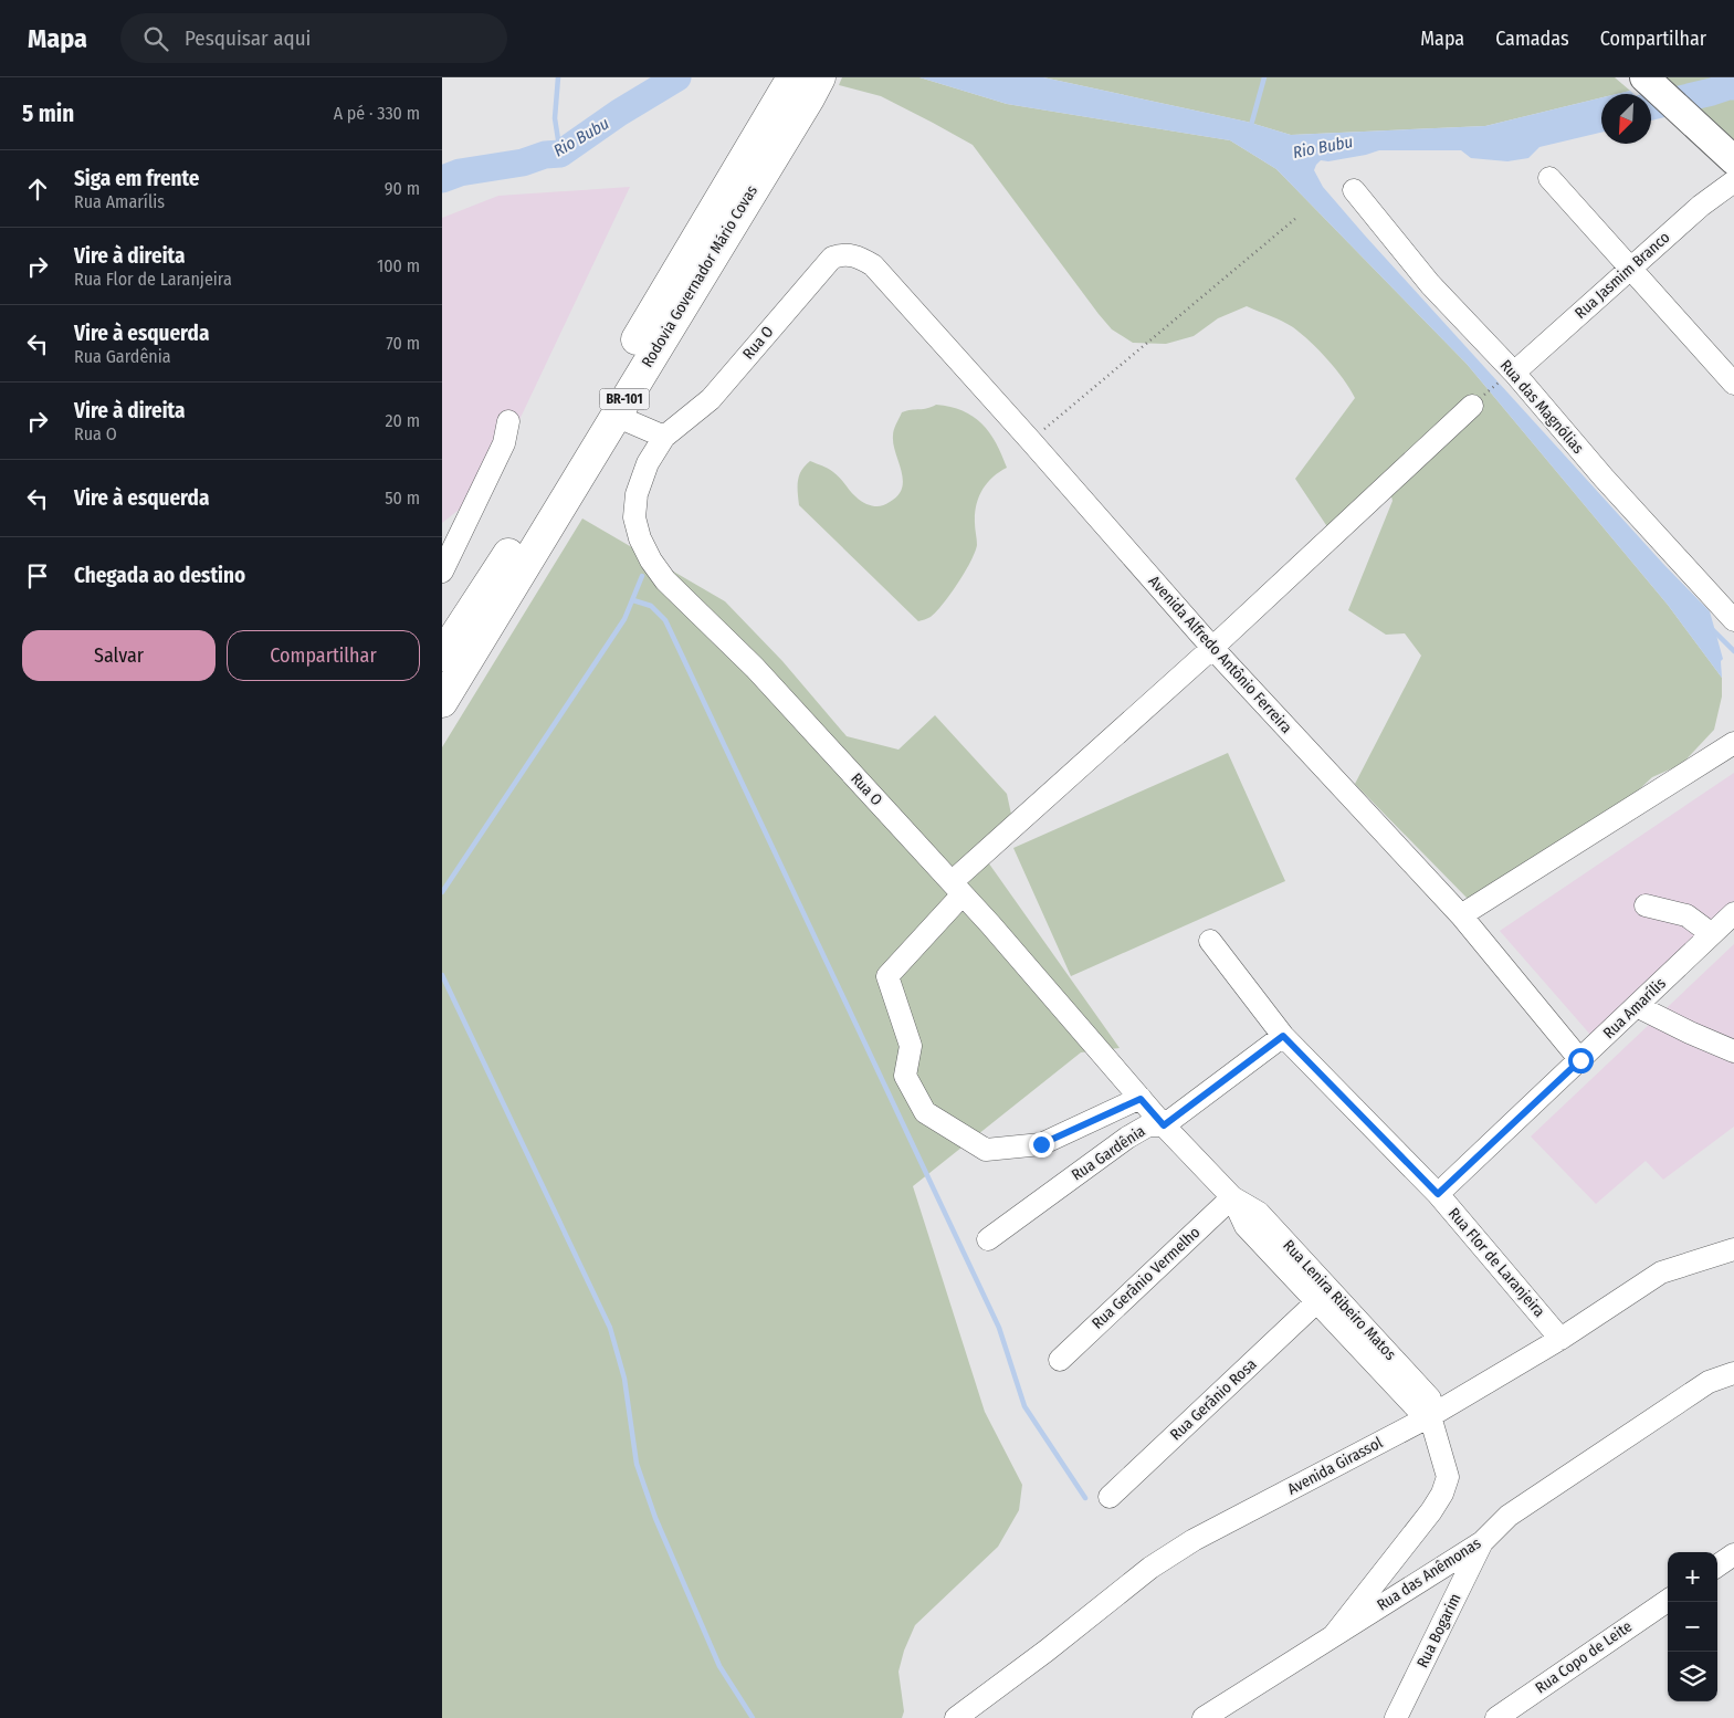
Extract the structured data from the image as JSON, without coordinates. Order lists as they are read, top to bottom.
{
  "streets": {
    "highway": ["Rodovia Governador Mário Covas", "BR-101"],
    "street": [
      "Rua Jasmim Branco",
      "Rua O",
      "Rua das Magnólias",
      "Avenida Alfredo Antônio Ferreira",
      "Rua Amarílis",
      "Rua Gardênia",
      "Rua Flor de Laranjeira",
      "Rua Gerânio Vermelho",
      "Rua Lenira Ribeiro Matos",
      "Rua Gerânio Rosa",
      "Avenida Girassol",
      "Rua das Anêmonas",
      "Rua Bogarim",
      "Rua Copo de Leite"
    ]
  },
  "crossings": [
    ["Rua Jasmim Branco", "Rua das Magnólias"],
    ["Rua O", "Avenida Alfredo Antônio Ferreira"],
    ["Rua O", "Rua Gardênia"],
    ["Rua O", "Rua Lenira Ribeiro Matos"],
    ["Avenida Alfredo Antônio Ferreira", "Rua Amarílis"],
    ["Rua Amarílis", "Rua Flor de Laranjeira"],
    ["Rua Gardênia", "Rua Flor de Laranjeira"],
    ["Rua Gardênia", "Rua Lenira Ribeiro Matos"],
    ["Rua Flor de Laranjeira", "Avenida Girassol"],
    ["Rua Gerânio Vermelho", "Rua Lenira Ribeiro Matos"],
    ["Rua Lenira Ribeiro Matos", "Rua Gerânio Rosa"],
    ["Rua Lenira Ribeiro Matos", "Avenida Girassol"],
    ["Rua Lenira Ribeiro Matos", "Rua das Anêmonas"],
    ["Rua das Anêmonas", "Rua Bogarim"]
  ],
  "water": ["Rio Bubu"],
  "north": "bottom left",
  "page": {
    "header": "Mapa",
    "search": "Pesquisar aqui",
    "nav": ["Mapa", "Camadas", "Compartilhar"],
    "heading": ["5 min", "A pé · 330 m"],
    "list": [
      ["Siga em frente", "Rua Amarílis", "90 m"],
      ["Vire à direita", "Rua Flor de Laranjeira", "100 m"],
      ["Vire à esquerda", "Rua Gardênia", "70 m"],
      ["Vire à direita", "Rua O", "20 m"],
      ["Vire à esquerda", "50 m"],
      "Chegada ao destino"
    ],
    "buttons": ["Salvar", "Compartilhar"],
    "map_buttons": ["+", "−"]
  }
}
